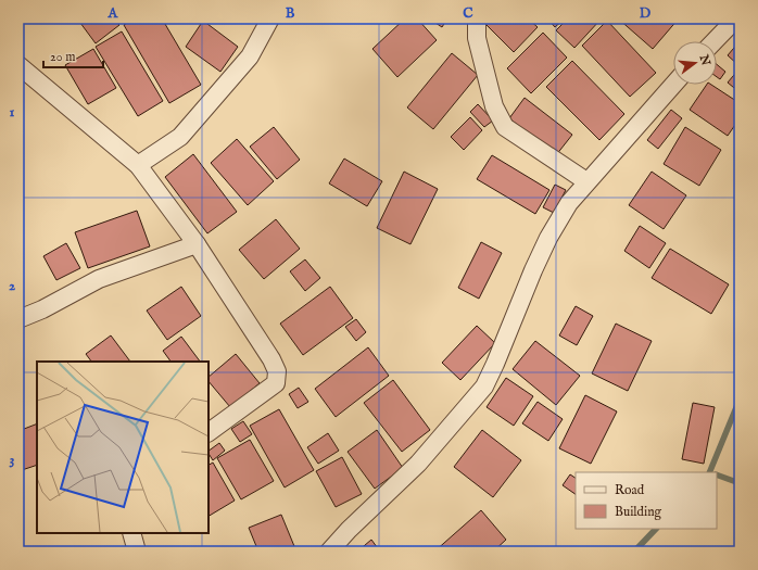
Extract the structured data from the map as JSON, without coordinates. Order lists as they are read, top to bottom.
{
  "legend": ["Road", "Building"],
  "scale_bar": "20 m",
  "north": "right",
  "grid": {
    "columns": [
      "A",
      "B",
      "C",
      "D"
    ],
    "rows": ["1", "2", "3"]
  }
}
